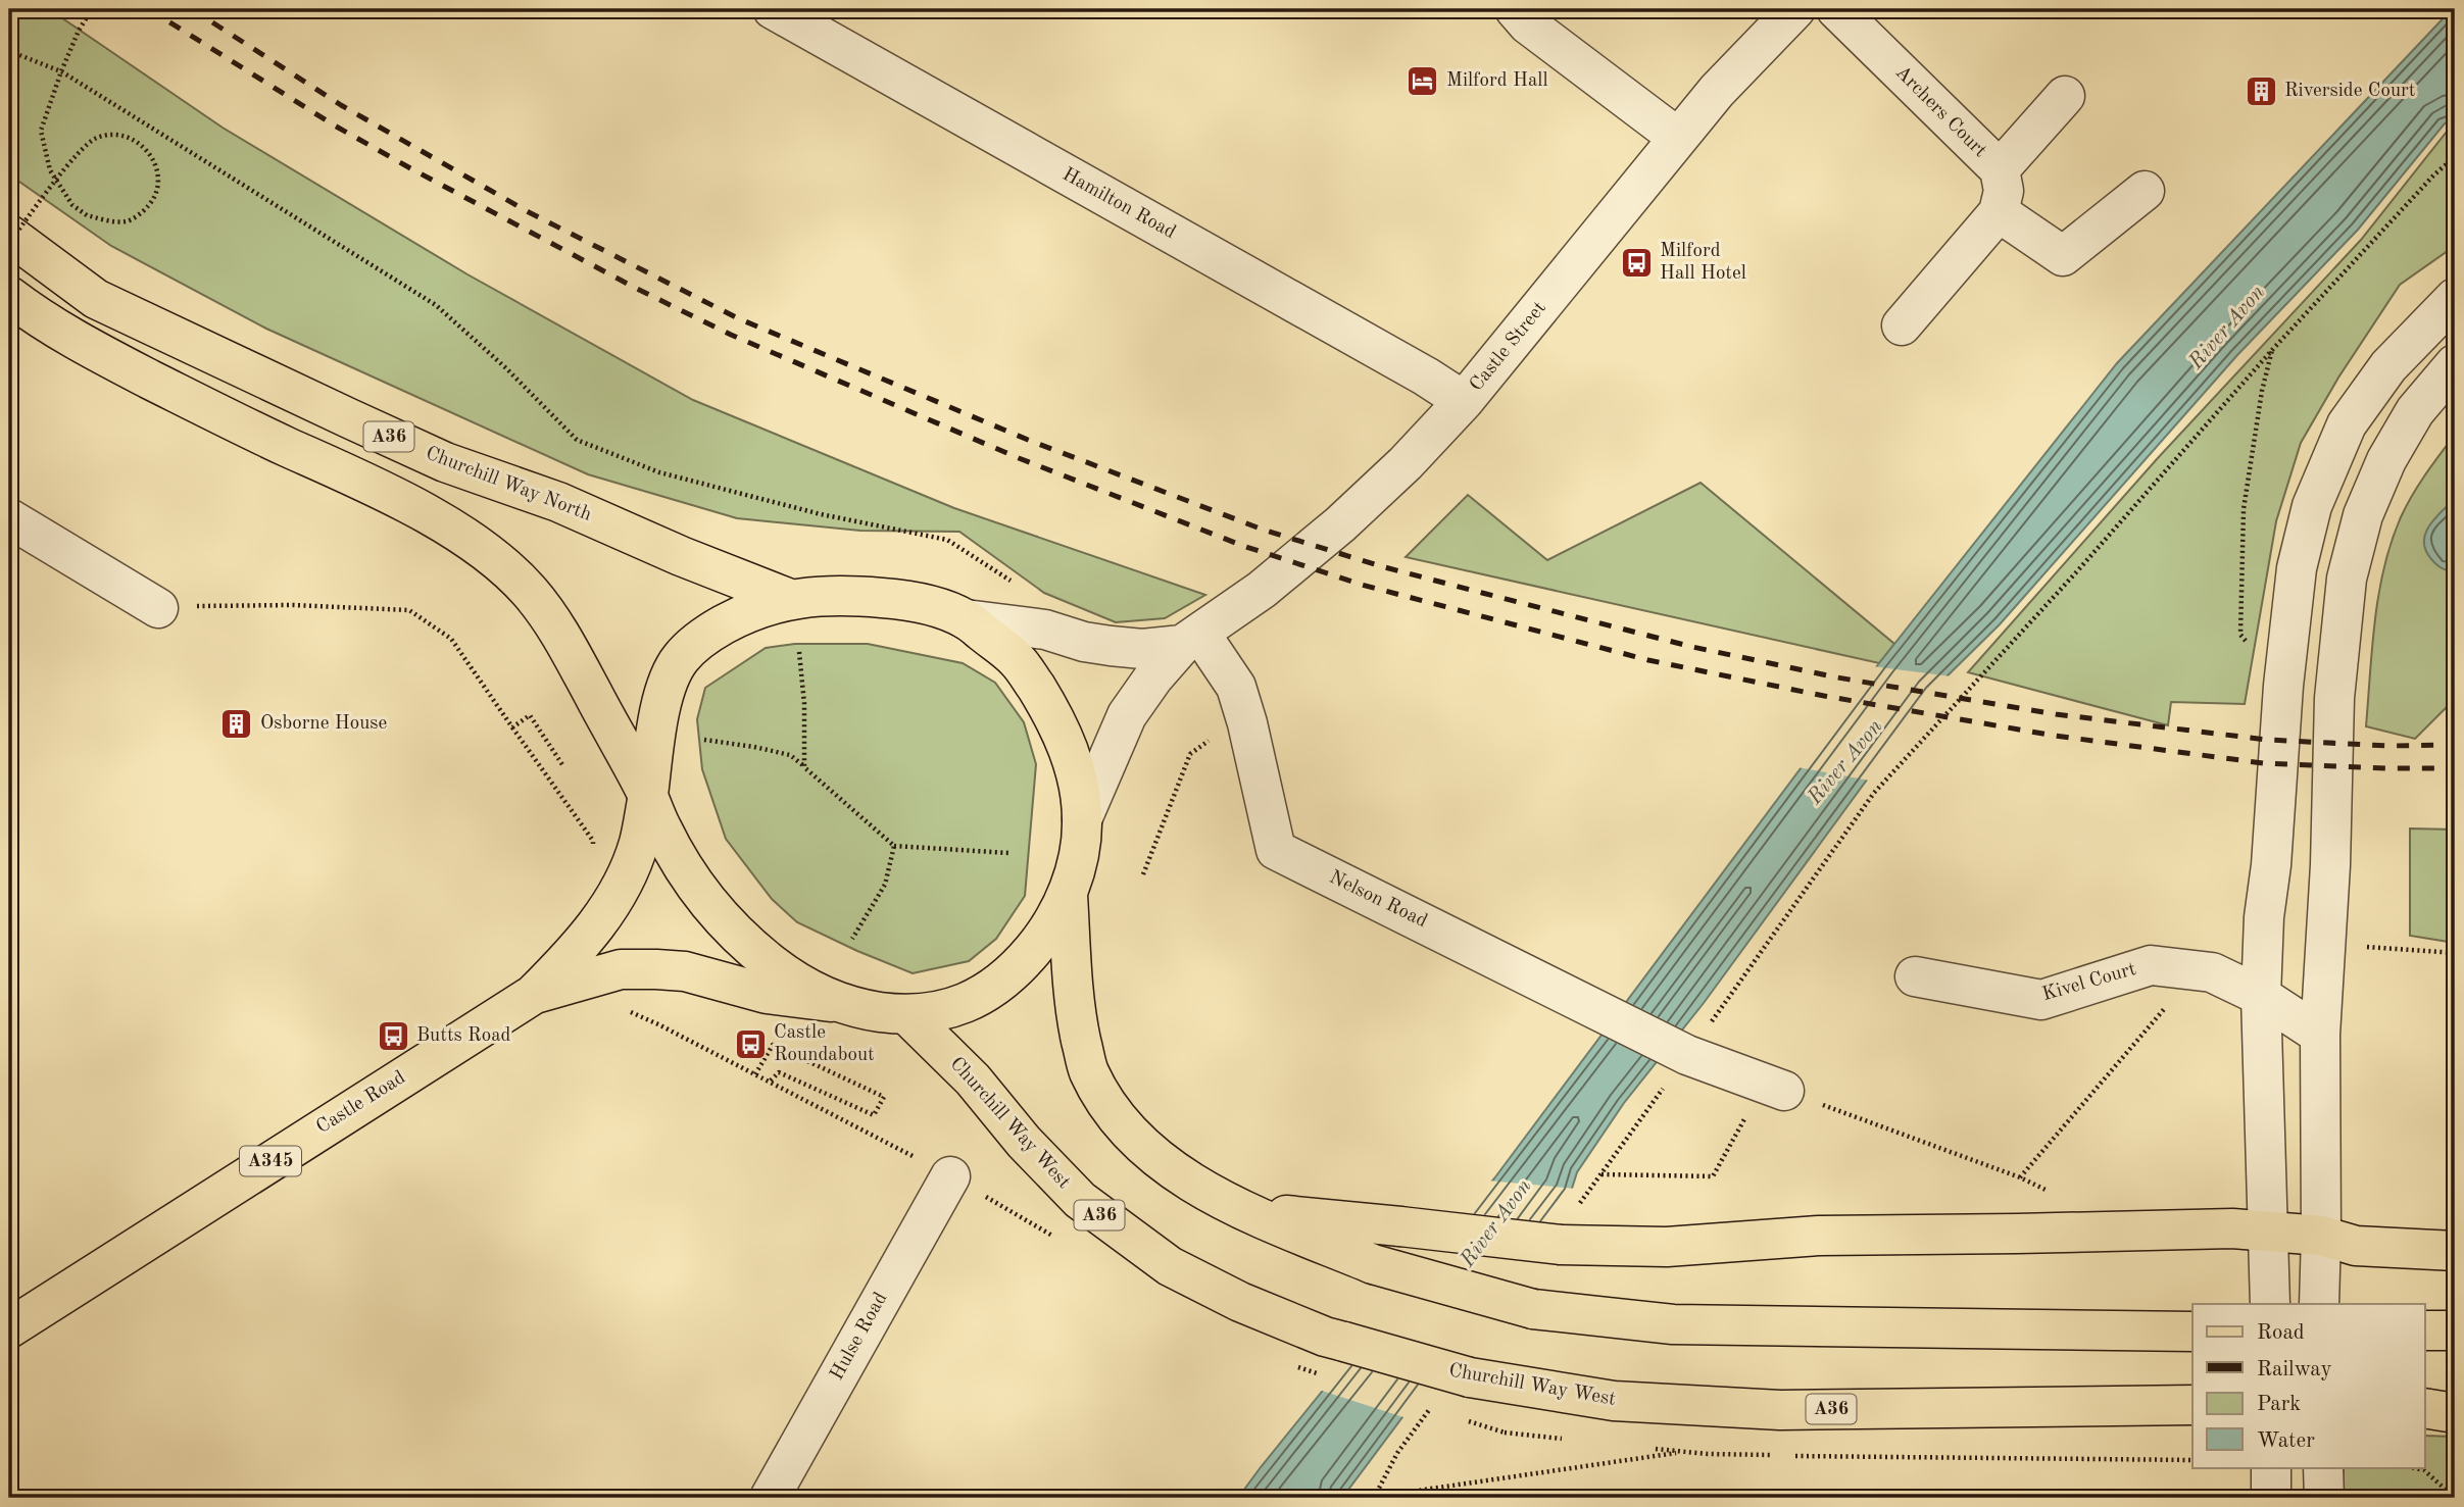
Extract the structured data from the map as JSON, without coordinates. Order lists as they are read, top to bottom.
{
  "streets": {
    "main road": [
      "A36",
      "Churchill Way North",
      "Castle Road",
      "Churchill Way West",
      "A345"
    ],
    "street": [
      "Archers Court",
      "Hamilton Road",
      "Castle Street",
      "Nelson Road",
      "Kivel Court",
      "Hulse Road"
    ]
  },
  "crossings": [
    ["Hamilton Road", "Castle Street"],
    ["Castle Street", "Nelson Road"],
    ["A36", "A345"],
    ["Castle Road", "A345"]
  ],
  "water": ["River Avon"],
  "places": {
    "hotel": ["Milford Hall"],
    "building": ["Riverside Court", "Osborne House"],
    "bus stop": ["Milford Hall Hotel", "Butts Road", "Castle Roundabout"]
  },
  "legend": [
    "Road",
    "Railway",
    "Park",
    "Water"
  ]
}
